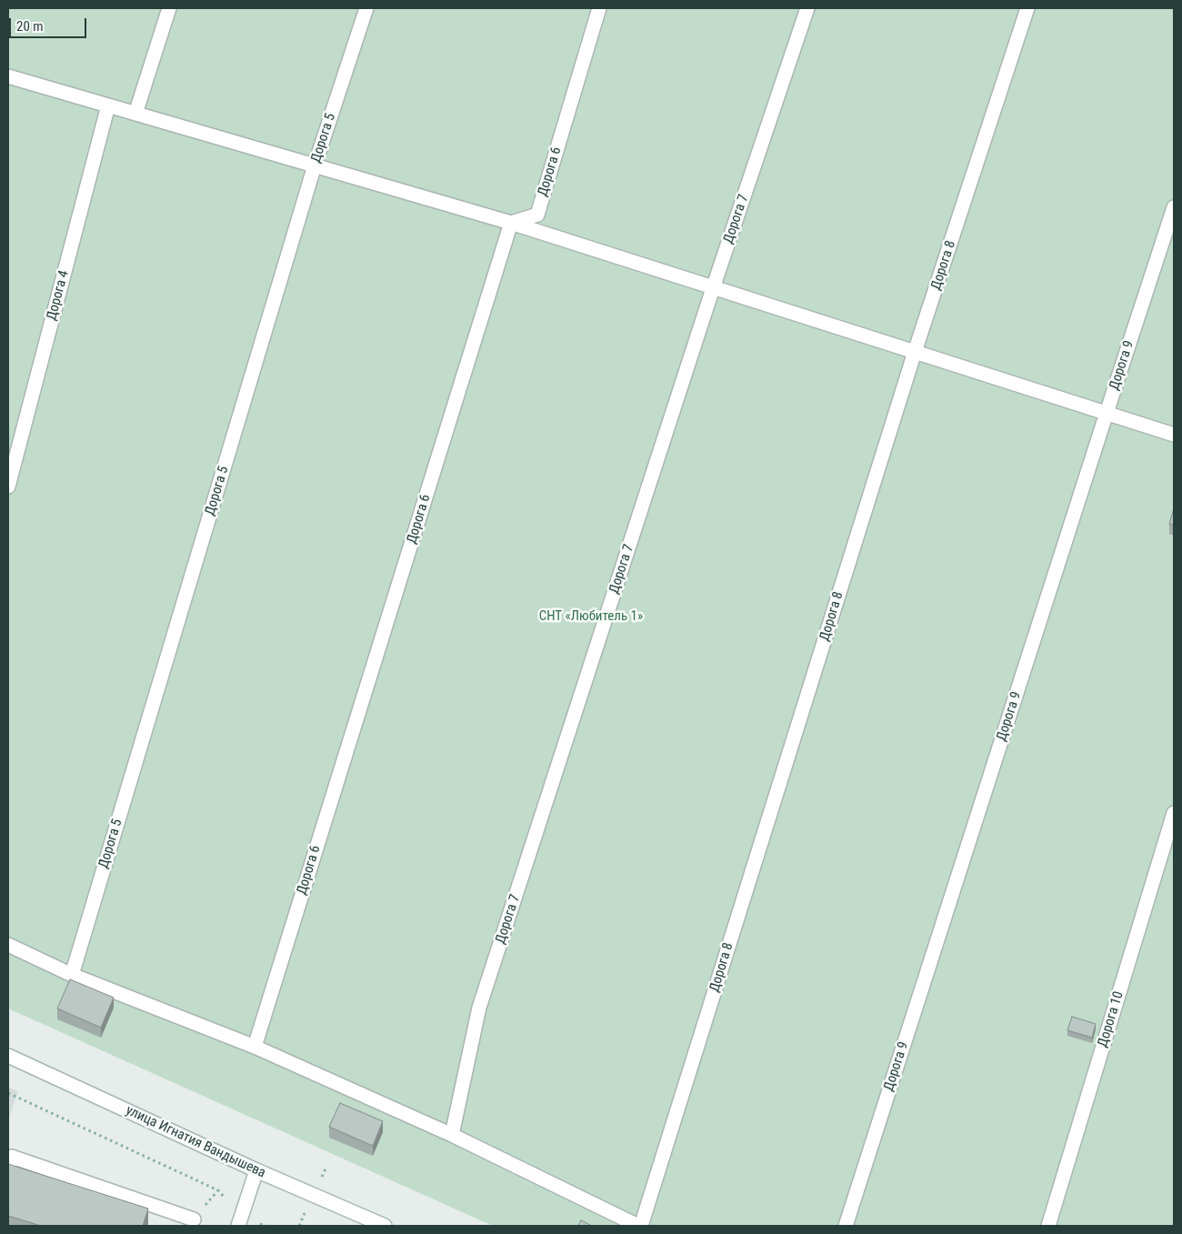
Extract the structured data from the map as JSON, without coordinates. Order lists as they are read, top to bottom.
{
  "streets": {
    "street": [
      "Дорога 5",
      "Дорога 6",
      "Дорога 7",
      "Дорога 8",
      "Дорога 4",
      "Дорога 9",
      "Дорога 10",
      "улица Игнатия Вандышева"
    ]
  },
  "parks": ["СНТ «Любитель 1»"],
  "scale_bar": "20 m"
}
